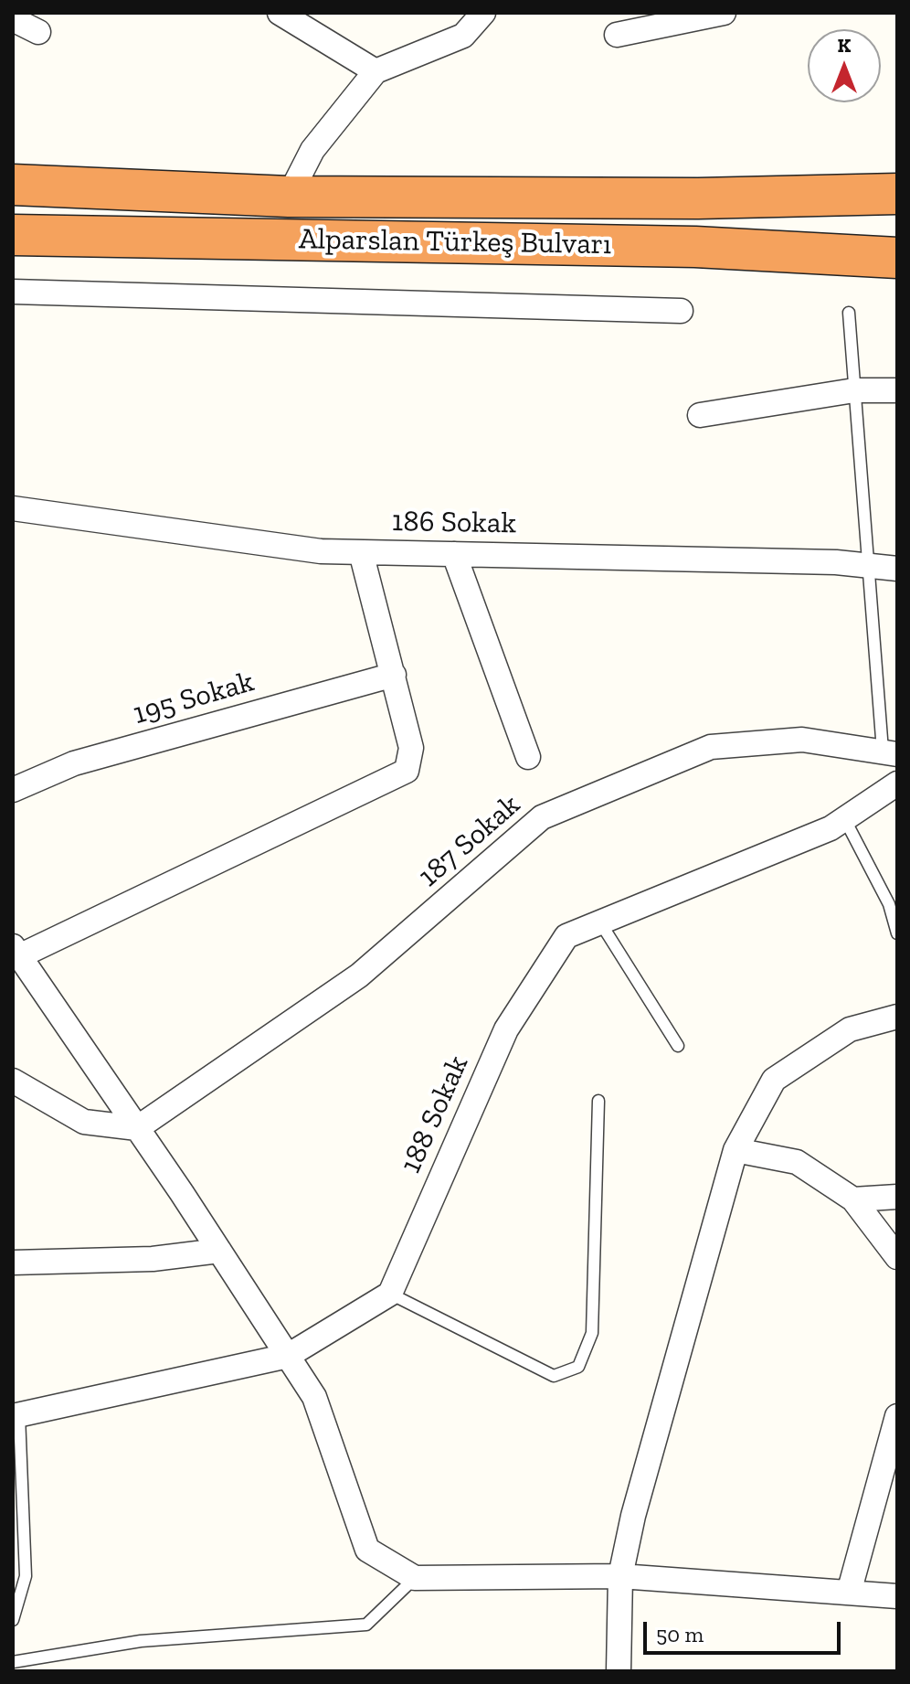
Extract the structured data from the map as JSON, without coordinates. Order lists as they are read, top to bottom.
{
  "streets": {
    "highway": ["Alparslan Türkeş Bulvarı"],
    "street": [
      "186 Sokak",
      "195 Sokak",
      "187 Sokak",
      "188 Sokak"
    ]
  },
  "scale_bar": "50 m",
  "north": "top"
}
